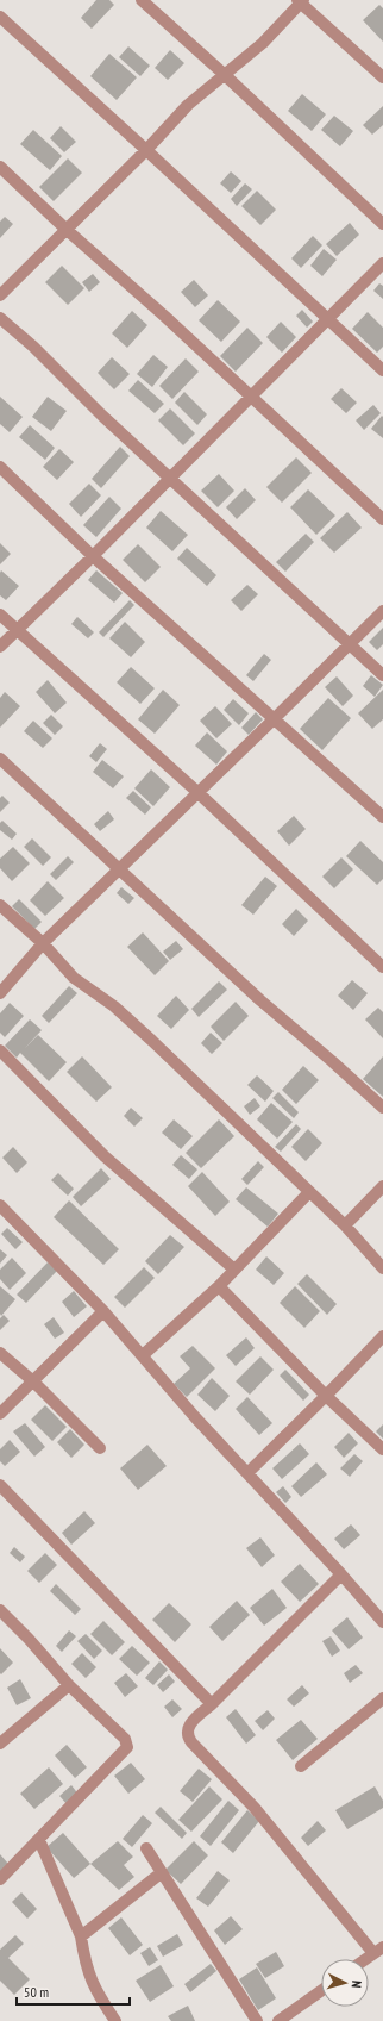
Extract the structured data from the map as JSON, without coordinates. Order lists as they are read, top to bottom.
{
  "scale_bar": "50 m",
  "north": "right"
}
